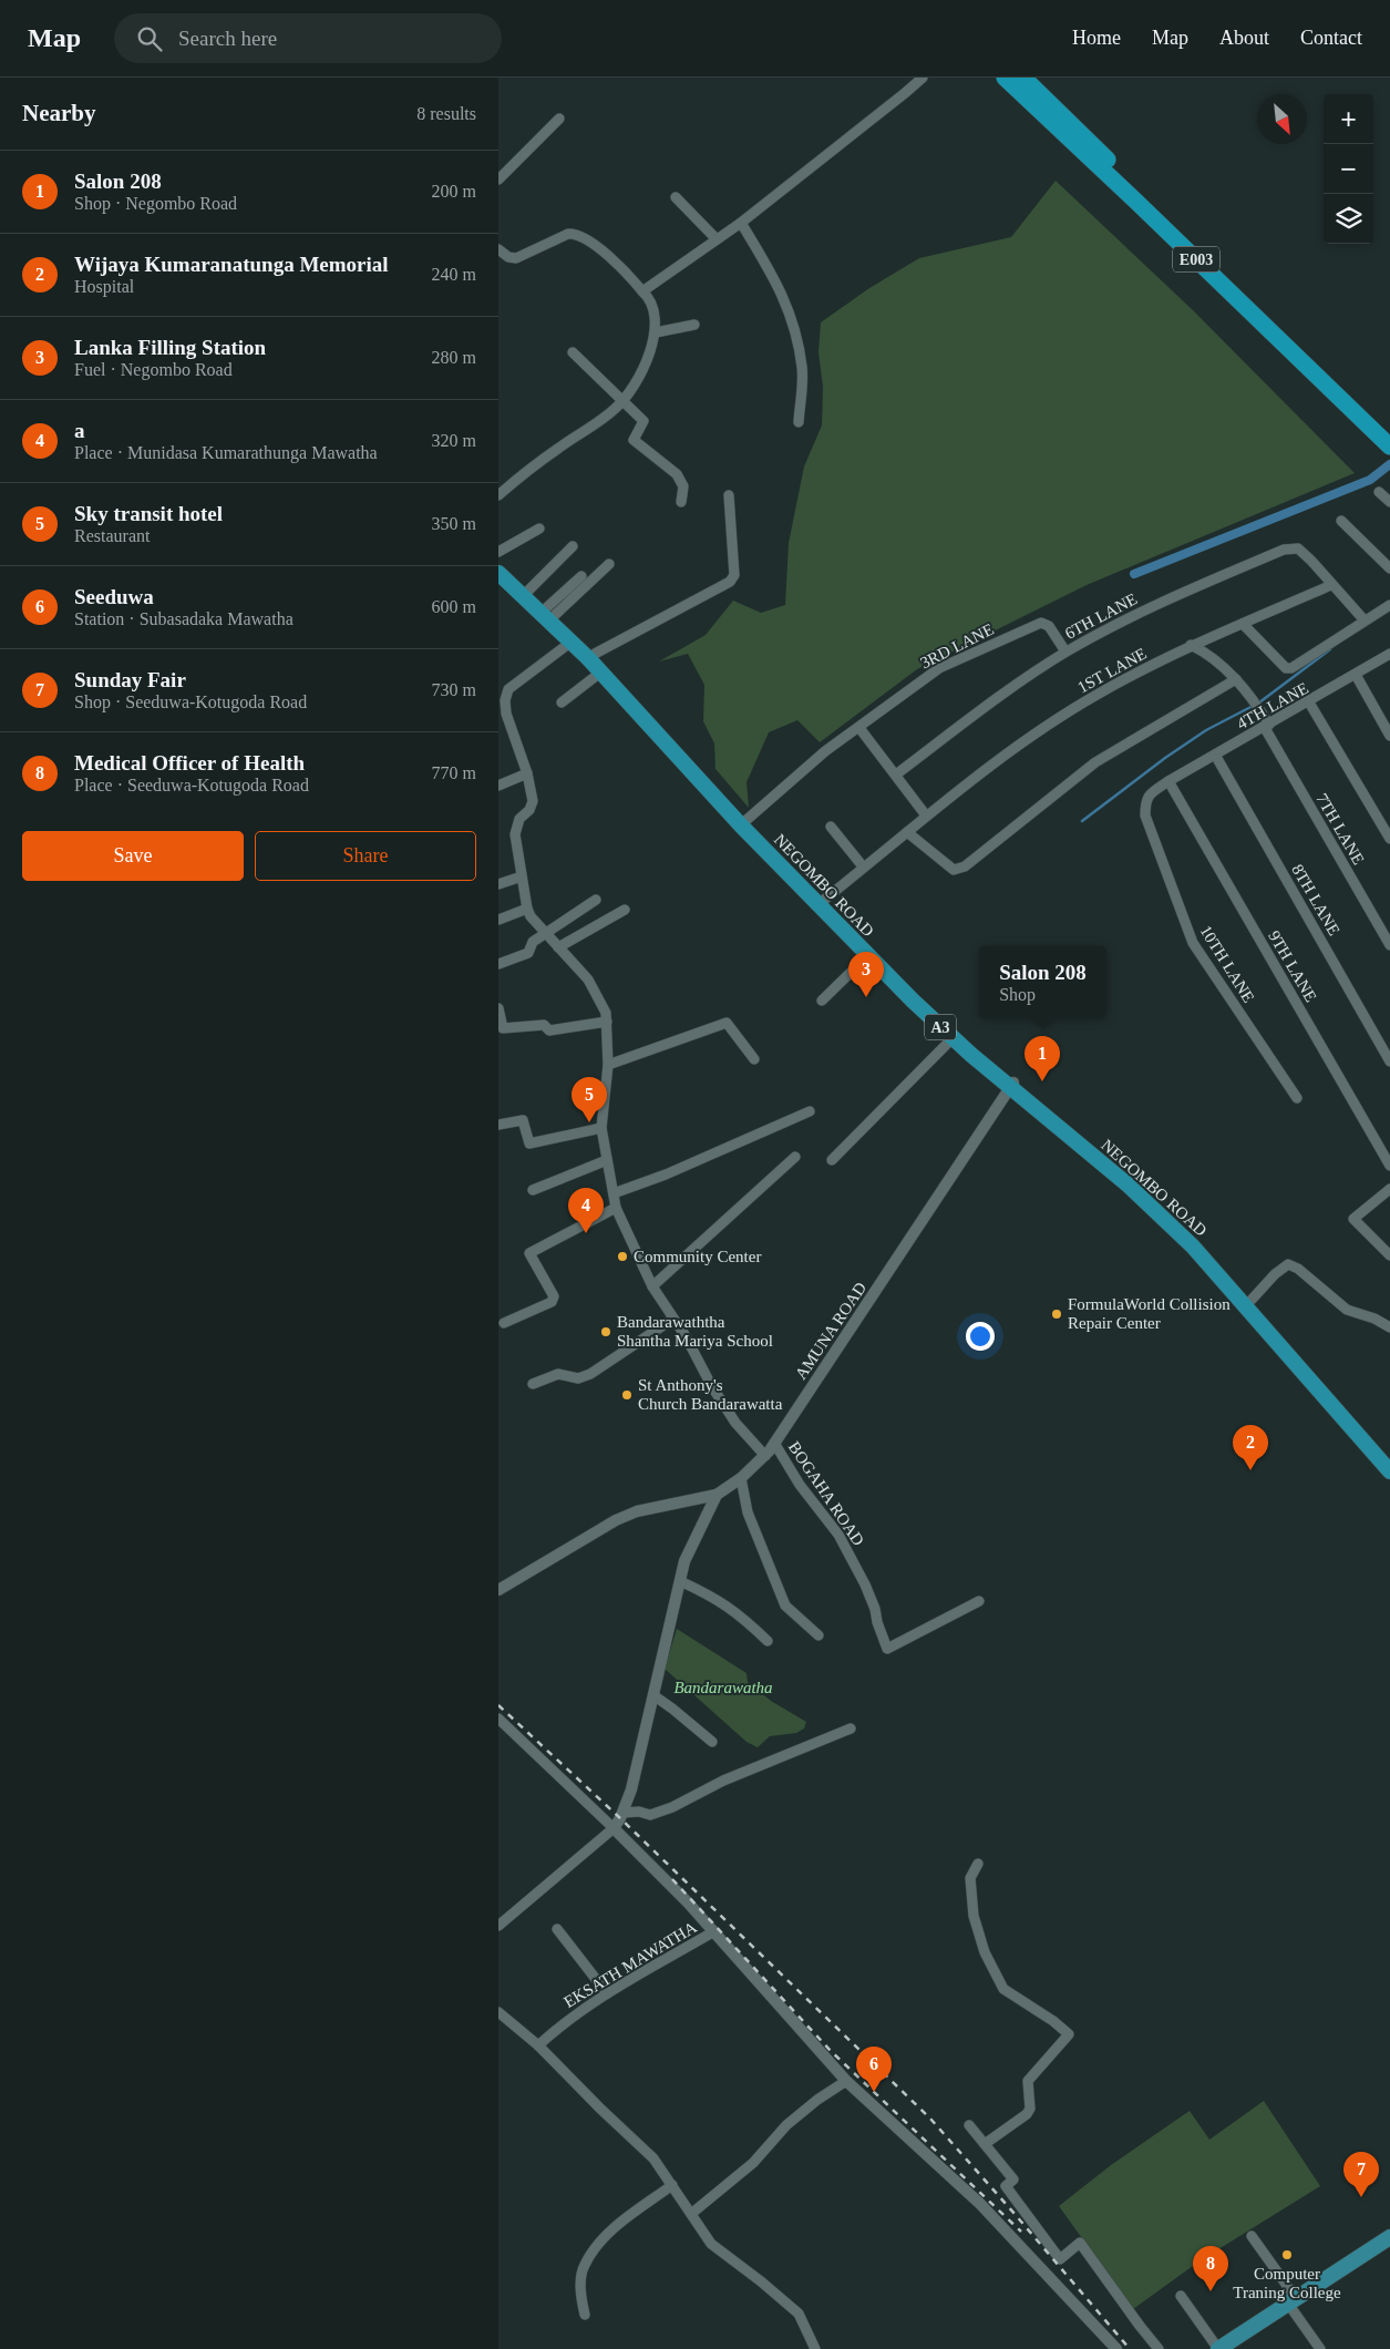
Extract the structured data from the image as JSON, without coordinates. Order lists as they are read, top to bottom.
{
  "streets": {
    "highway": ["E003", "NEGOMBO ROAD", "A3"],
    "street": [
      "6TH LANE",
      "3RD LANE",
      "1ST LANE",
      "4TH LANE",
      "7TH LANE",
      "8TH LANE",
      "10TH LANE",
      "9TH LANE",
      "AMUNA ROAD",
      "BOGAHA ROAD",
      "EKSATH MAWATHA"
    ]
  },
  "crossings": [
    ["6TH LANE", "3RD LANE"],
    ["6TH LANE", "1ST LANE"],
    ["1ST LANE", "7TH LANE"],
    ["1ST LANE", "NEGOMBO ROAD"],
    ["4TH LANE", "7TH LANE"],
    ["4TH LANE", "8TH LANE"],
    ["4TH LANE", "10TH LANE"],
    ["4TH LANE", "9TH LANE"],
    ["NEGOMBO ROAD", "AMUNA ROAD"],
    ["10TH LANE", "9TH LANE"],
    ["AMUNA ROAD", "BOGAHA ROAD"]
  ],
  "parks": ["Bandarawatha"],
  "places": [
    "Community Center",
    "FormulaWorld Collision Repair Center",
    "Bandarawaththa Shantha Mariya School",
    "St Anthony's Church Bandarawatta",
    "Computer Traning College"
  ],
  "north": "bottom right",
  "page": {
    "header": "Map",
    "search": "Search here",
    "nav": [
      "Home",
      "Map",
      "About",
      "Contact"
    ],
    "heading": ["Nearby", "8 results"],
    "map_buttons": ["+", "−"],
    "list": [
      {
        "mark": "1",
        "name": "Salon 208",
        "note": "Shop · Negombo Road",
        "value": "200 m"
      },
      {
        "mark": "2",
        "name": "Wijaya Kumaranatunga Memorial",
        "note": "Hospital",
        "value": "240 m"
      },
      {
        "mark": "3",
        "name": "Lanka Filling Station",
        "note": "Fuel · Negombo Road",
        "value": "280 m"
      },
      {
        "mark": "4",
        "name": "a",
        "note": "Place · Munidasa Kumarathunga Mawatha",
        "value": "320 m"
      },
      {
        "mark": "5",
        "name": "Sky transit hotel",
        "note": "Restaurant",
        "value": "350 m"
      },
      {
        "mark": "6",
        "name": "Seeduwa",
        "note": "Station · Subasadaka Mawatha",
        "value": "600 m"
      },
      {
        "mark": "7",
        "name": "Sunday Fair",
        "note": "Shop · Seeduwa-Kotugoda Road",
        "value": "730 m"
      },
      {
        "mark": "8",
        "name": "Medical Officer of Health",
        "note": "Place · Seeduwa-Kotugoda Road",
        "value": "770 m"
      }
    ],
    "buttons": ["Save", "Share"],
    "popup": ["Salon 208", "Shop"],
    "pins": [
      "3",
      "1",
      "5",
      "4",
      "2",
      "6",
      "7",
      "8"
    ]
  }
}
